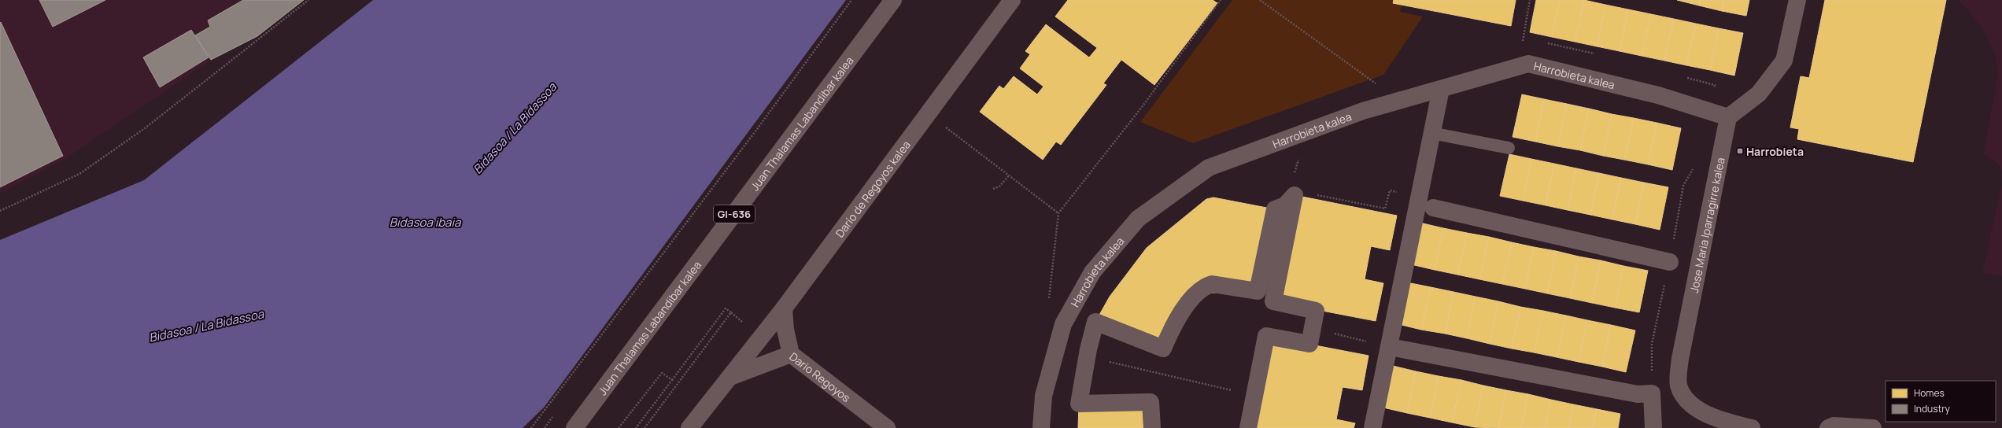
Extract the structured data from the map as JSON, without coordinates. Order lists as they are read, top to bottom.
{
  "streets": {
    "main road": ["Juan Thalamas Labandibar kalea", "GI-636"],
    "street": [
      "Harrobieta kalea",
      "Darío de Regoyos kalea",
      "Jose Maria Iparragirre kalea",
      "Dario Regoyos"
    ]
  },
  "crossings": [
    ["Harrobieta kalea", "Jose Maria Iparragirre kalea"],
    ["Darío de Regoyos kalea", "Dario Regoyos"]
  ],
  "water": ["Bidasoa / La Bidassoa", "Bidasoa ibaia"],
  "places": {
    "transit": ["Harrobieta"]
  },
  "legend": ["Homes", "Industry"]
}
